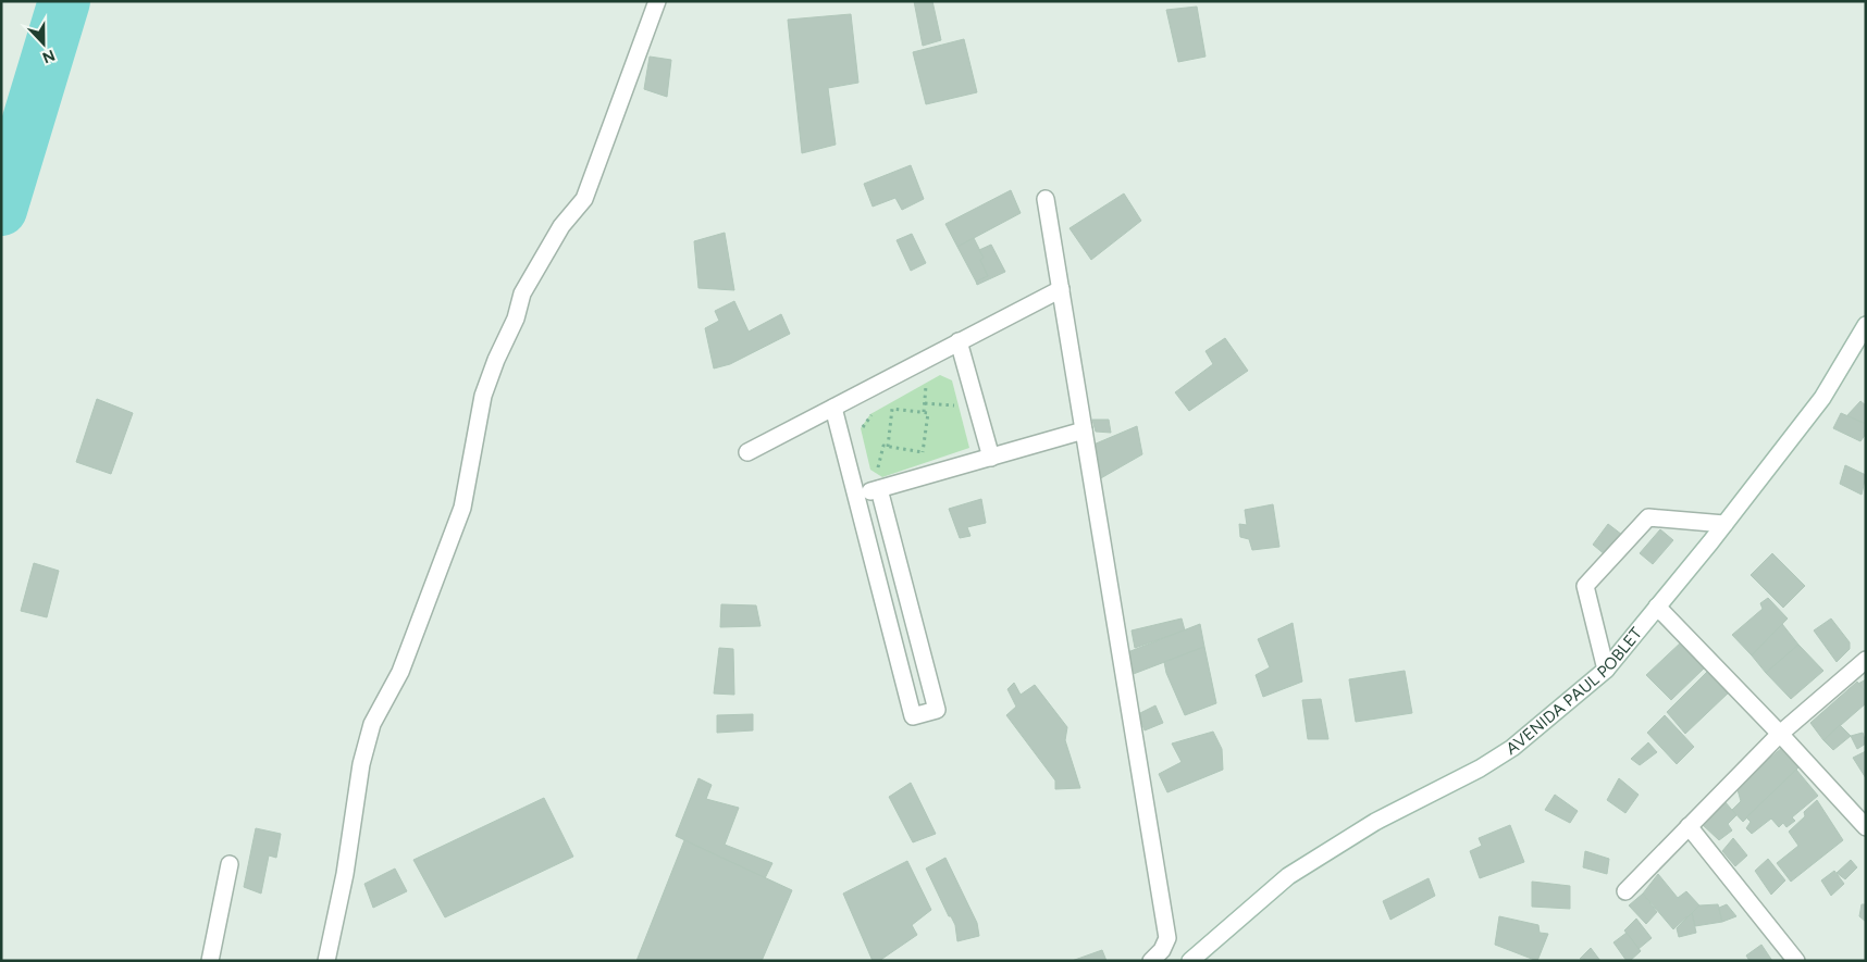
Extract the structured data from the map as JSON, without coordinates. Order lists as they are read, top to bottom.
{
  "streets": {
    "street": ["AVENIDA PAUL POBLET"]
  },
  "north": "bottom"
}
